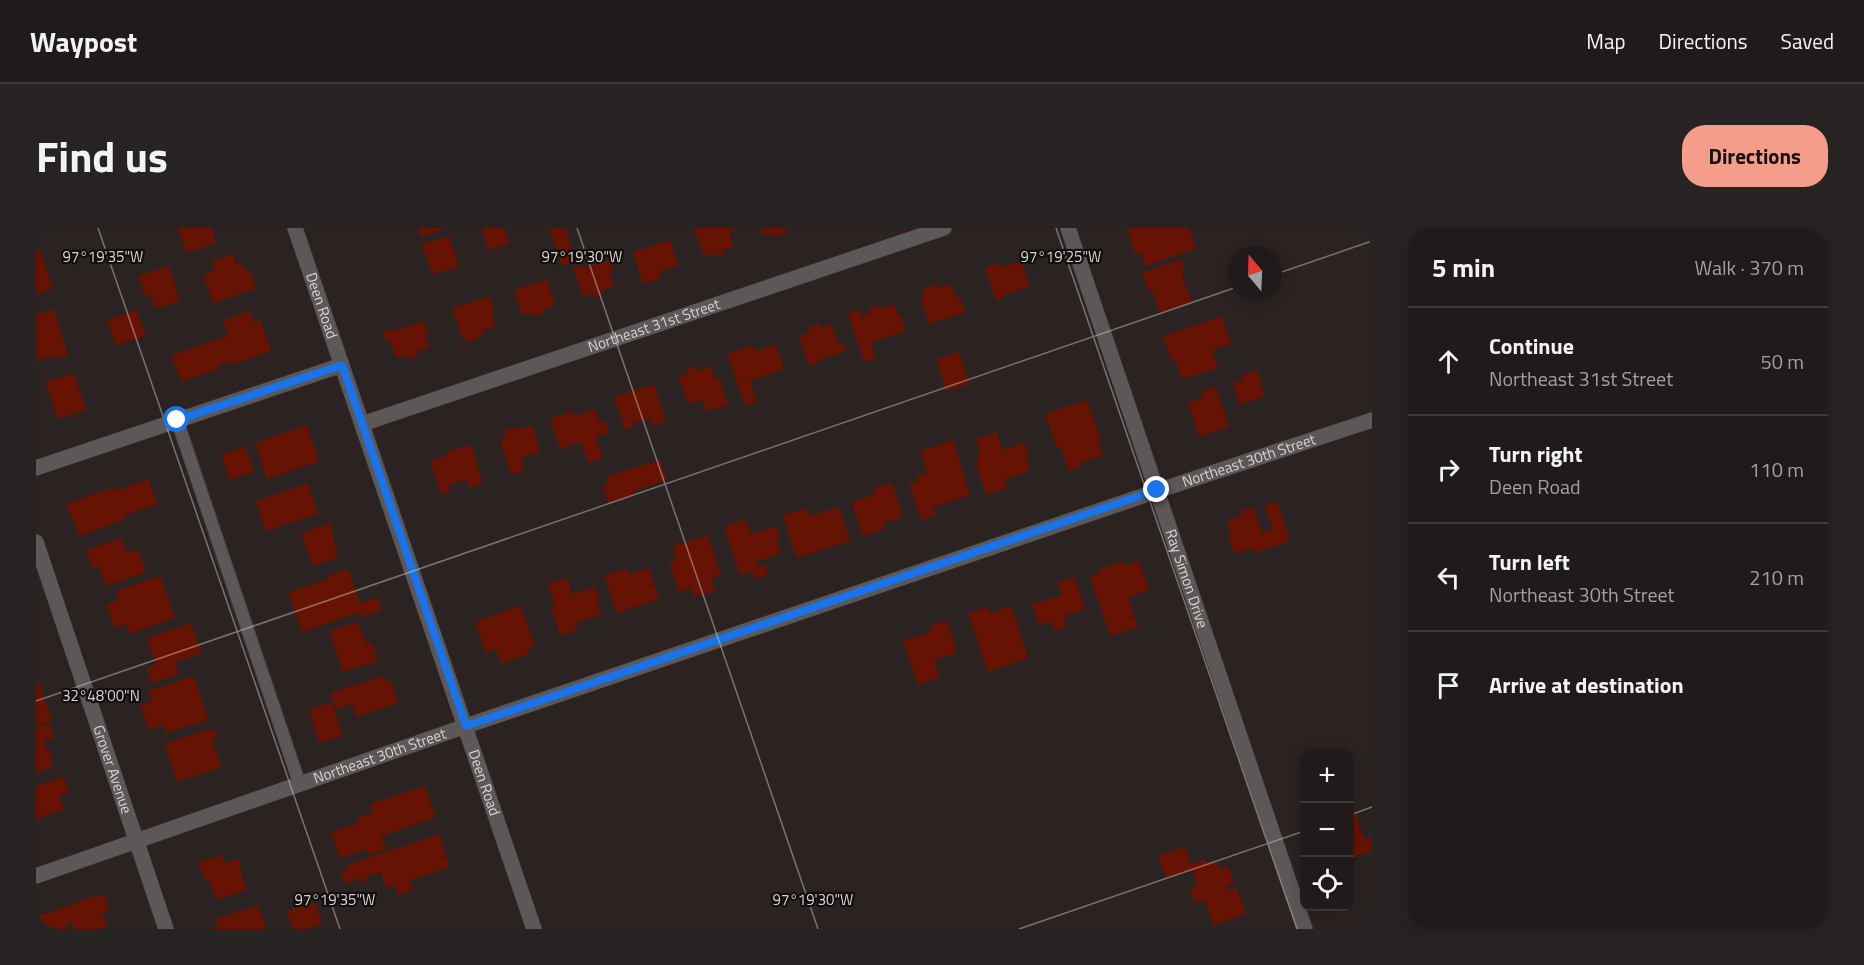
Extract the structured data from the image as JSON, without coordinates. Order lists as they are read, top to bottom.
{
  "streets": {
    "street": [
      "Deen Road",
      "Northeast 31st Street",
      "Northeast 30th Street",
      "Ray Simon Drive",
      "Grover Avenue"
    ]
  },
  "crossings": [
    ["Deen Road", "Northeast 31st Street"],
    ["Deen Road", "Northeast 30th Street"],
    ["Northeast 30th Street", "Ray Simon Drive"],
    ["Northeast 30th Street", "Grover Avenue"]
  ],
  "north": "top",
  "page": {
    "header": "Waypost",
    "nav": ["Map", "Directions", "Saved"],
    "title": "Find us",
    "buttons": "Directions",
    "heading": ["5 min", "Walk · 370 m"],
    "list": [
      ["Continue", "Northeast 31st Street", "50 m"],
      ["Turn right", "Deen Road", "110 m"],
      ["Turn left", "Northeast 30th Street", "210 m"],
      "Arrive at destination"
    ],
    "map_buttons": ["+", "−"]
  },
  "coordinates": [
    "97°19'35\"W",
    "97°19'30\"W",
    "97°19'25\"W",
    "32°48'00\"N"
  ]
}
